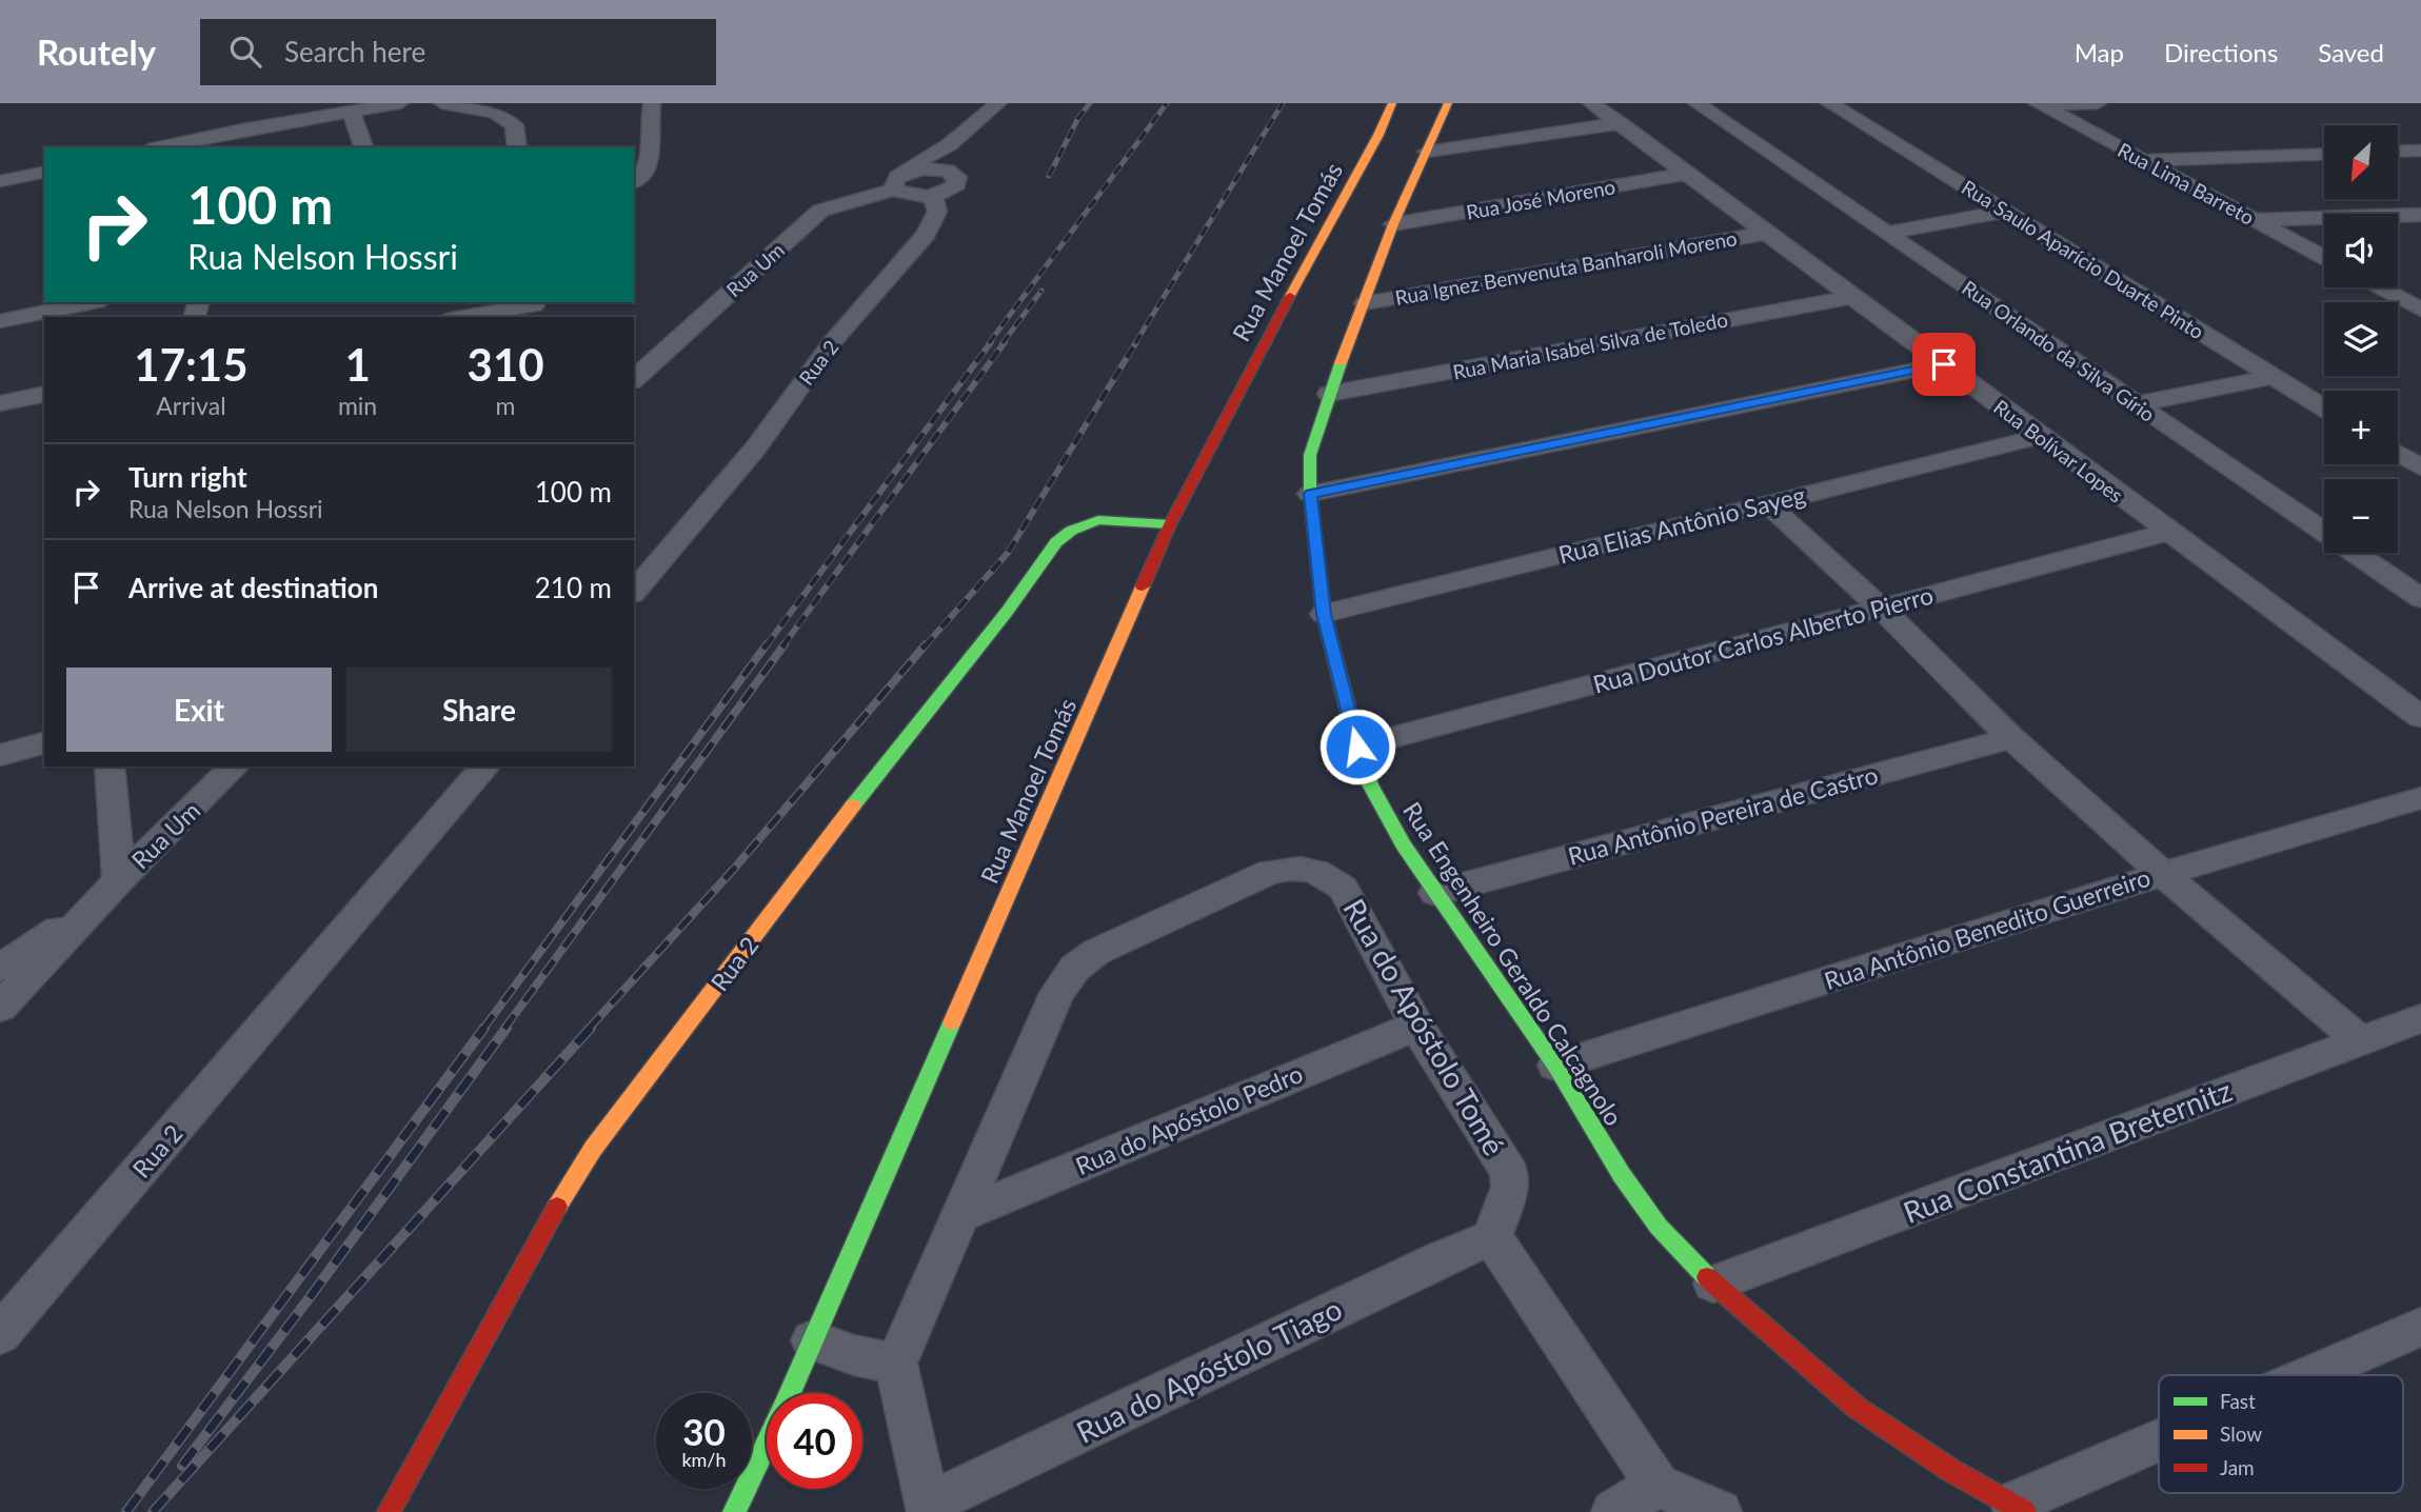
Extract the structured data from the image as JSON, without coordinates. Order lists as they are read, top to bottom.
{
  "streets": {
    "street": [
      "Rua Lima Barreto",
      "Rua José Moreno",
      "Rua Manoel Tomás",
      "Rua Saulo Aparício Duarte Pinto",
      "Rua Ignez Benvenuta Banharoli Moreno",
      "Rua Um",
      "Rua Maria Isabel Silva de Toledo",
      "Rua Orlando da Silva Gírio",
      "Rua 2",
      "Rua Bolívar Lopes",
      "Rua Elias Antônio Sayeg",
      "Rua Doutor Carlos Alberto Pierro",
      "Rua Antônio Pereira de Castro",
      "Rua Antônio Benedito Guerreiro",
      "Rua Engenheiro Geraldo Calcagnolo",
      "Rua do Apóstolo Tomé",
      "Rua do Apóstolo Pedro",
      "Rua Constantina Breternitz",
      "Rua do Apóstolo Tiago"
    ]
  },
  "crossings": [
    ["Rua José Moreno", "Rua Bolívar Lopes"],
    ["Rua José Moreno", "Rua Engenheiro Geraldo Calcagnolo"],
    ["Rua Manoel Tomás", "Rua 2"],
    ["Rua Ignez Benvenuta Banharoli Moreno", "Rua Bolívar Lopes"],
    ["Rua Ignez Benvenuta Banharoli Moreno", "Rua Engenheiro Geraldo Calcagnolo"],
    ["Rua Maria Isabel Silva de Toledo", "Rua Bolívar Lopes"],
    ["Rua Maria Isabel Silva de Toledo", "Rua Engenheiro Geraldo Calcagnolo"],
    ["Rua Bolívar Lopes", "Rua Elias Antônio Sayeg"],
    ["Rua Bolívar Lopes", "Rua Doutor Carlos Alberto Pierro"],
    ["Rua Elias Antônio Sayeg", "Rua Engenheiro Geraldo Calcagnolo"],
    ["Rua Doutor Carlos Alberto Pierro", "Rua Engenheiro Geraldo Calcagnolo"],
    ["Rua Antônio Pereira de Castro", "Rua Engenheiro Geraldo Calcagnolo"],
    ["Rua Antônio Benedito Guerreiro", "Rua Engenheiro Geraldo Calcagnolo"],
    ["Rua Engenheiro Geraldo Calcagnolo", "Rua Constantina Breternitz"],
    ["Rua do Apóstolo Tomé", "Rua do Apóstolo Pedro"],
    ["Rua do Apóstolo Tomé", "Rua do Apóstolo Tiago"]
  ],
  "legend": ["Fast", "Slow", "Jam"],
  "north": "bottom left",
  "page": {
    "header": "Routely",
    "search": "Search here",
    "nav": ["Map", "Directions", "Saved"],
    "map_buttons": ["+", "−"],
    "turn": ["100 m", "Rua Nelson Hossri"],
    "eta": [
      "17:15",
      "Arrival",
      "1",
      "min",
      "310",
      "m"
    ],
    "list": [
      {
        "name": "Turn right",
        "note": "Rua Nelson Hossri",
        "value": "100 m"
      },
      {
        "name": "Arrive at destination",
        "value": "210 m"
      }
    ],
    "buttons": ["Exit", "Share"],
    "speed": "30 km/h",
    "limit": "40"
  }
}
